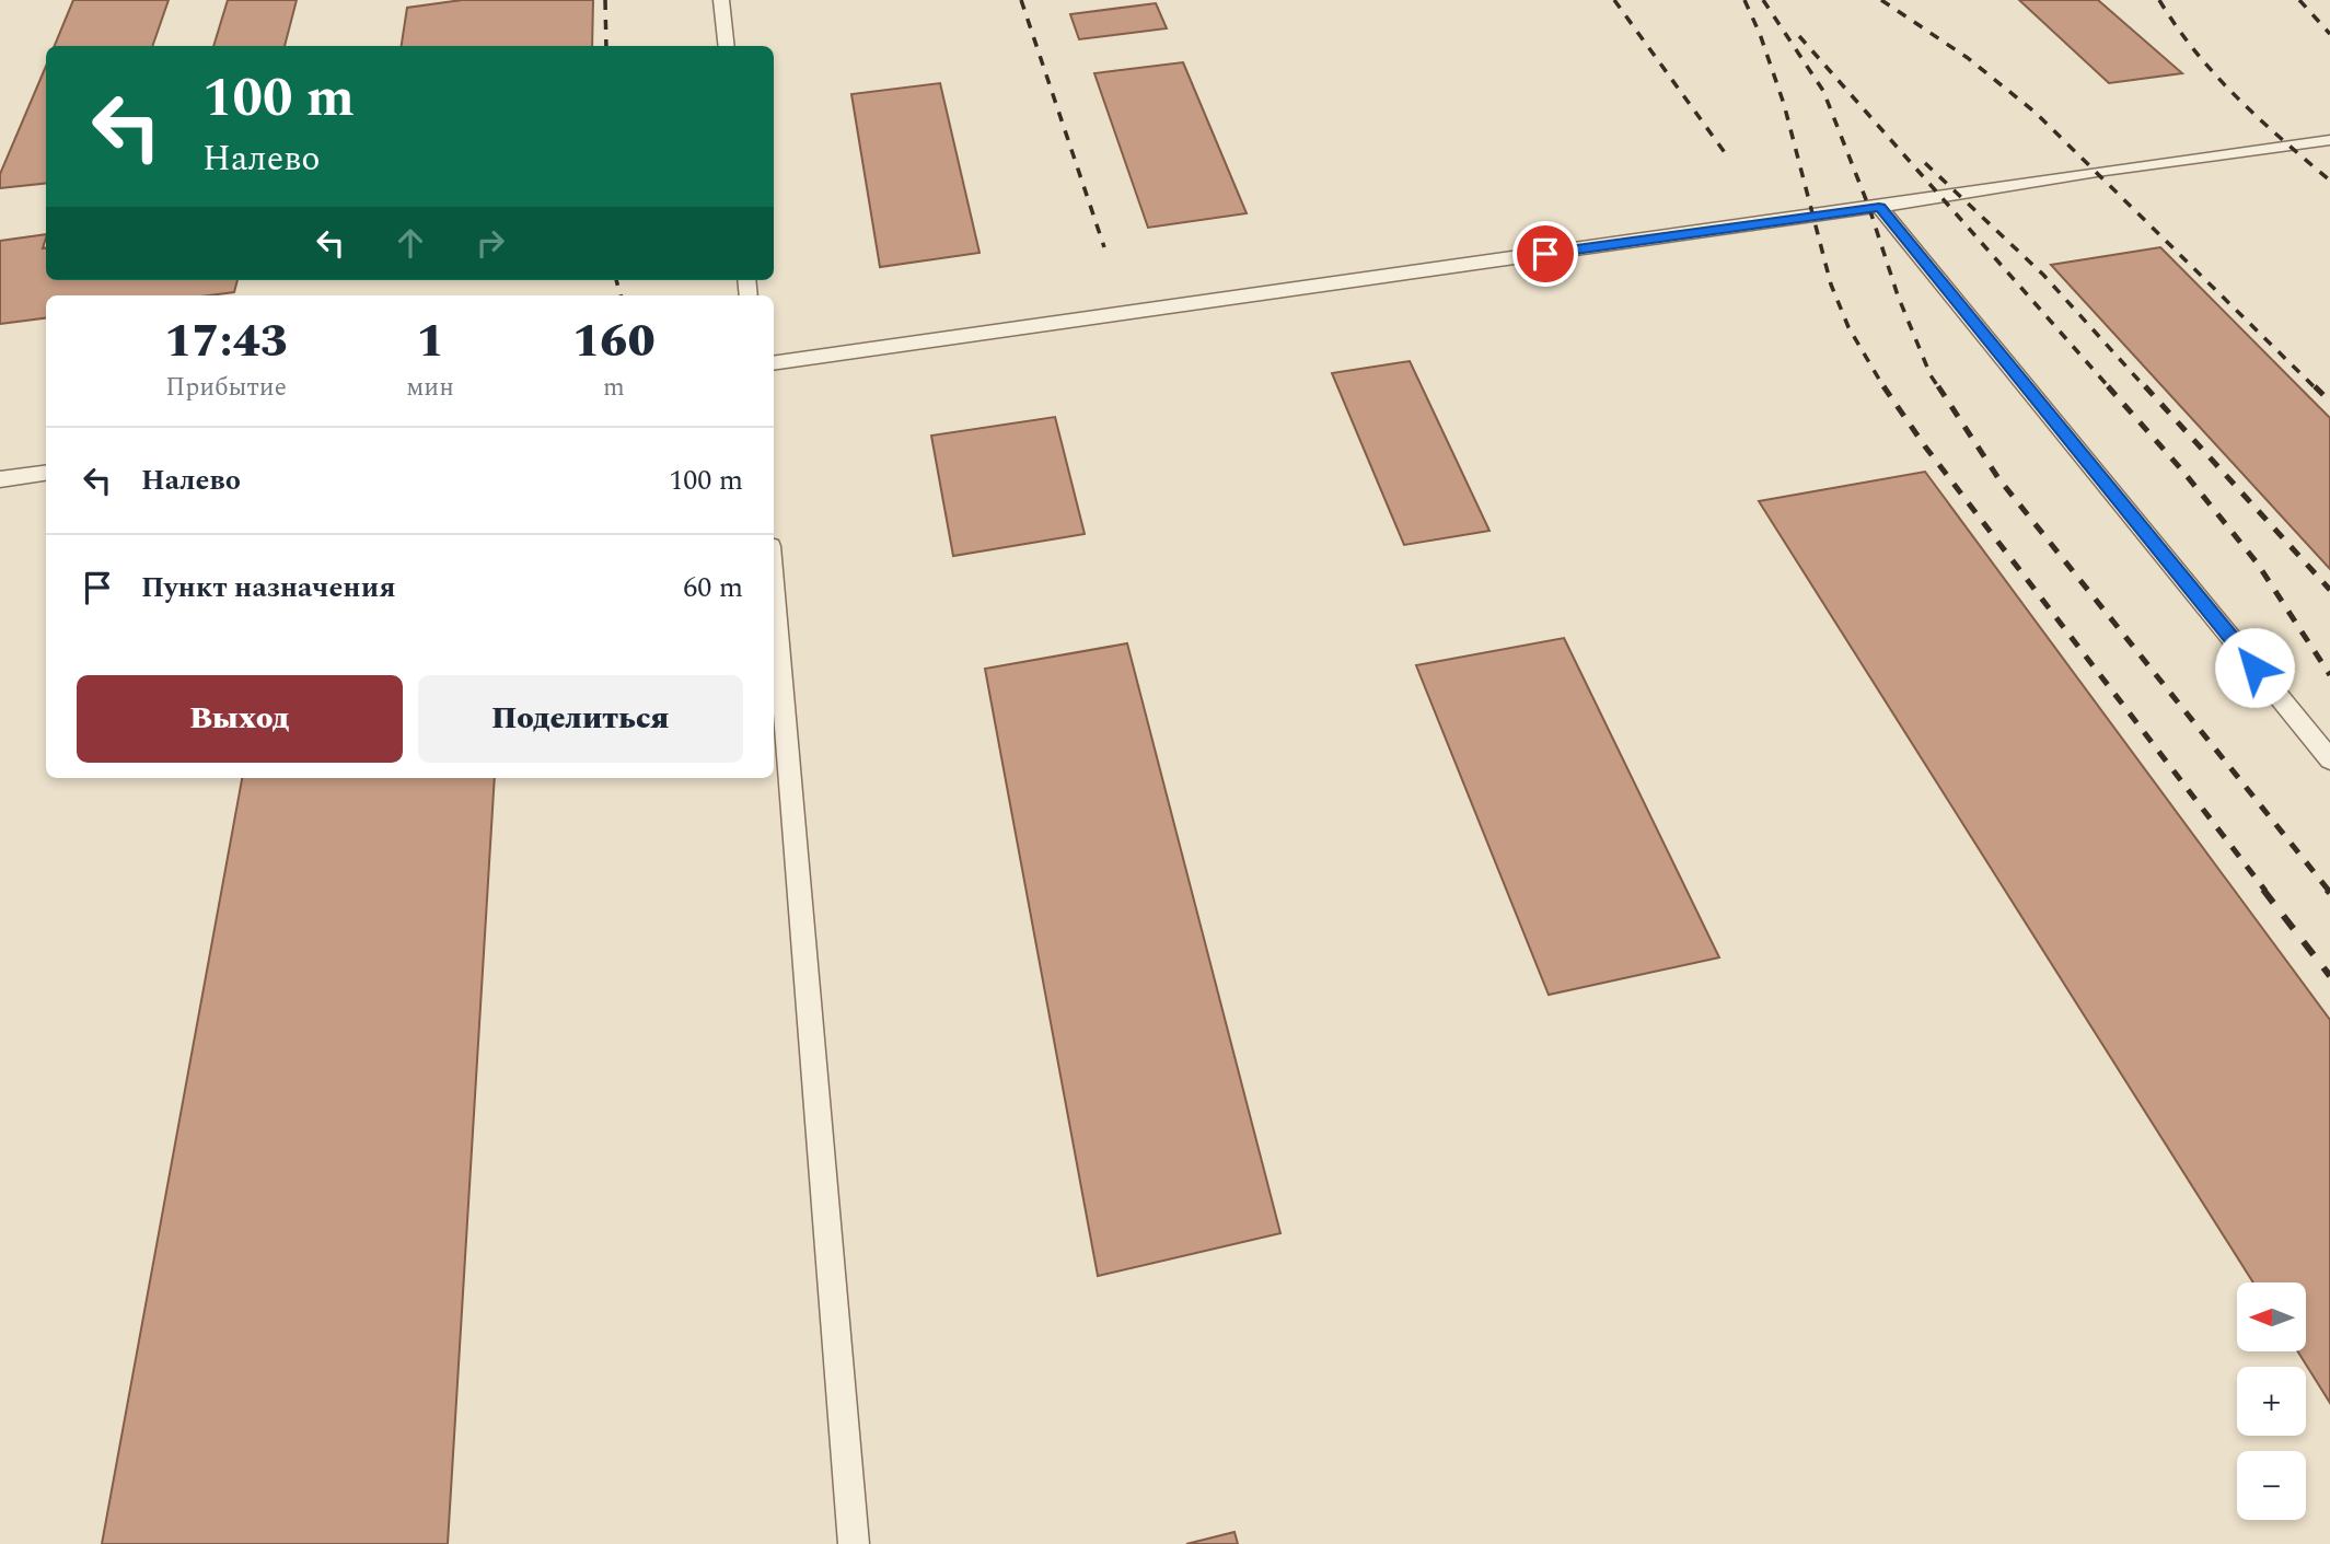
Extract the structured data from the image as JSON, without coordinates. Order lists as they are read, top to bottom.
{
  "north": "left",
  "page": {
    "turn": ["100 m", "Налево"],
    "eta": [
      "17:43",
      "Прибытие",
      "1",
      "мин",
      "160",
      "m"
    ],
    "list": [
      {
        "name": "Налево",
        "value": "100 m"
      },
      {
        "name": "Пункт назначения",
        "value": "60 m"
      }
    ],
    "buttons": ["Выход", "Поделиться"],
    "map_buttons": ["+", "−"]
  }
}
